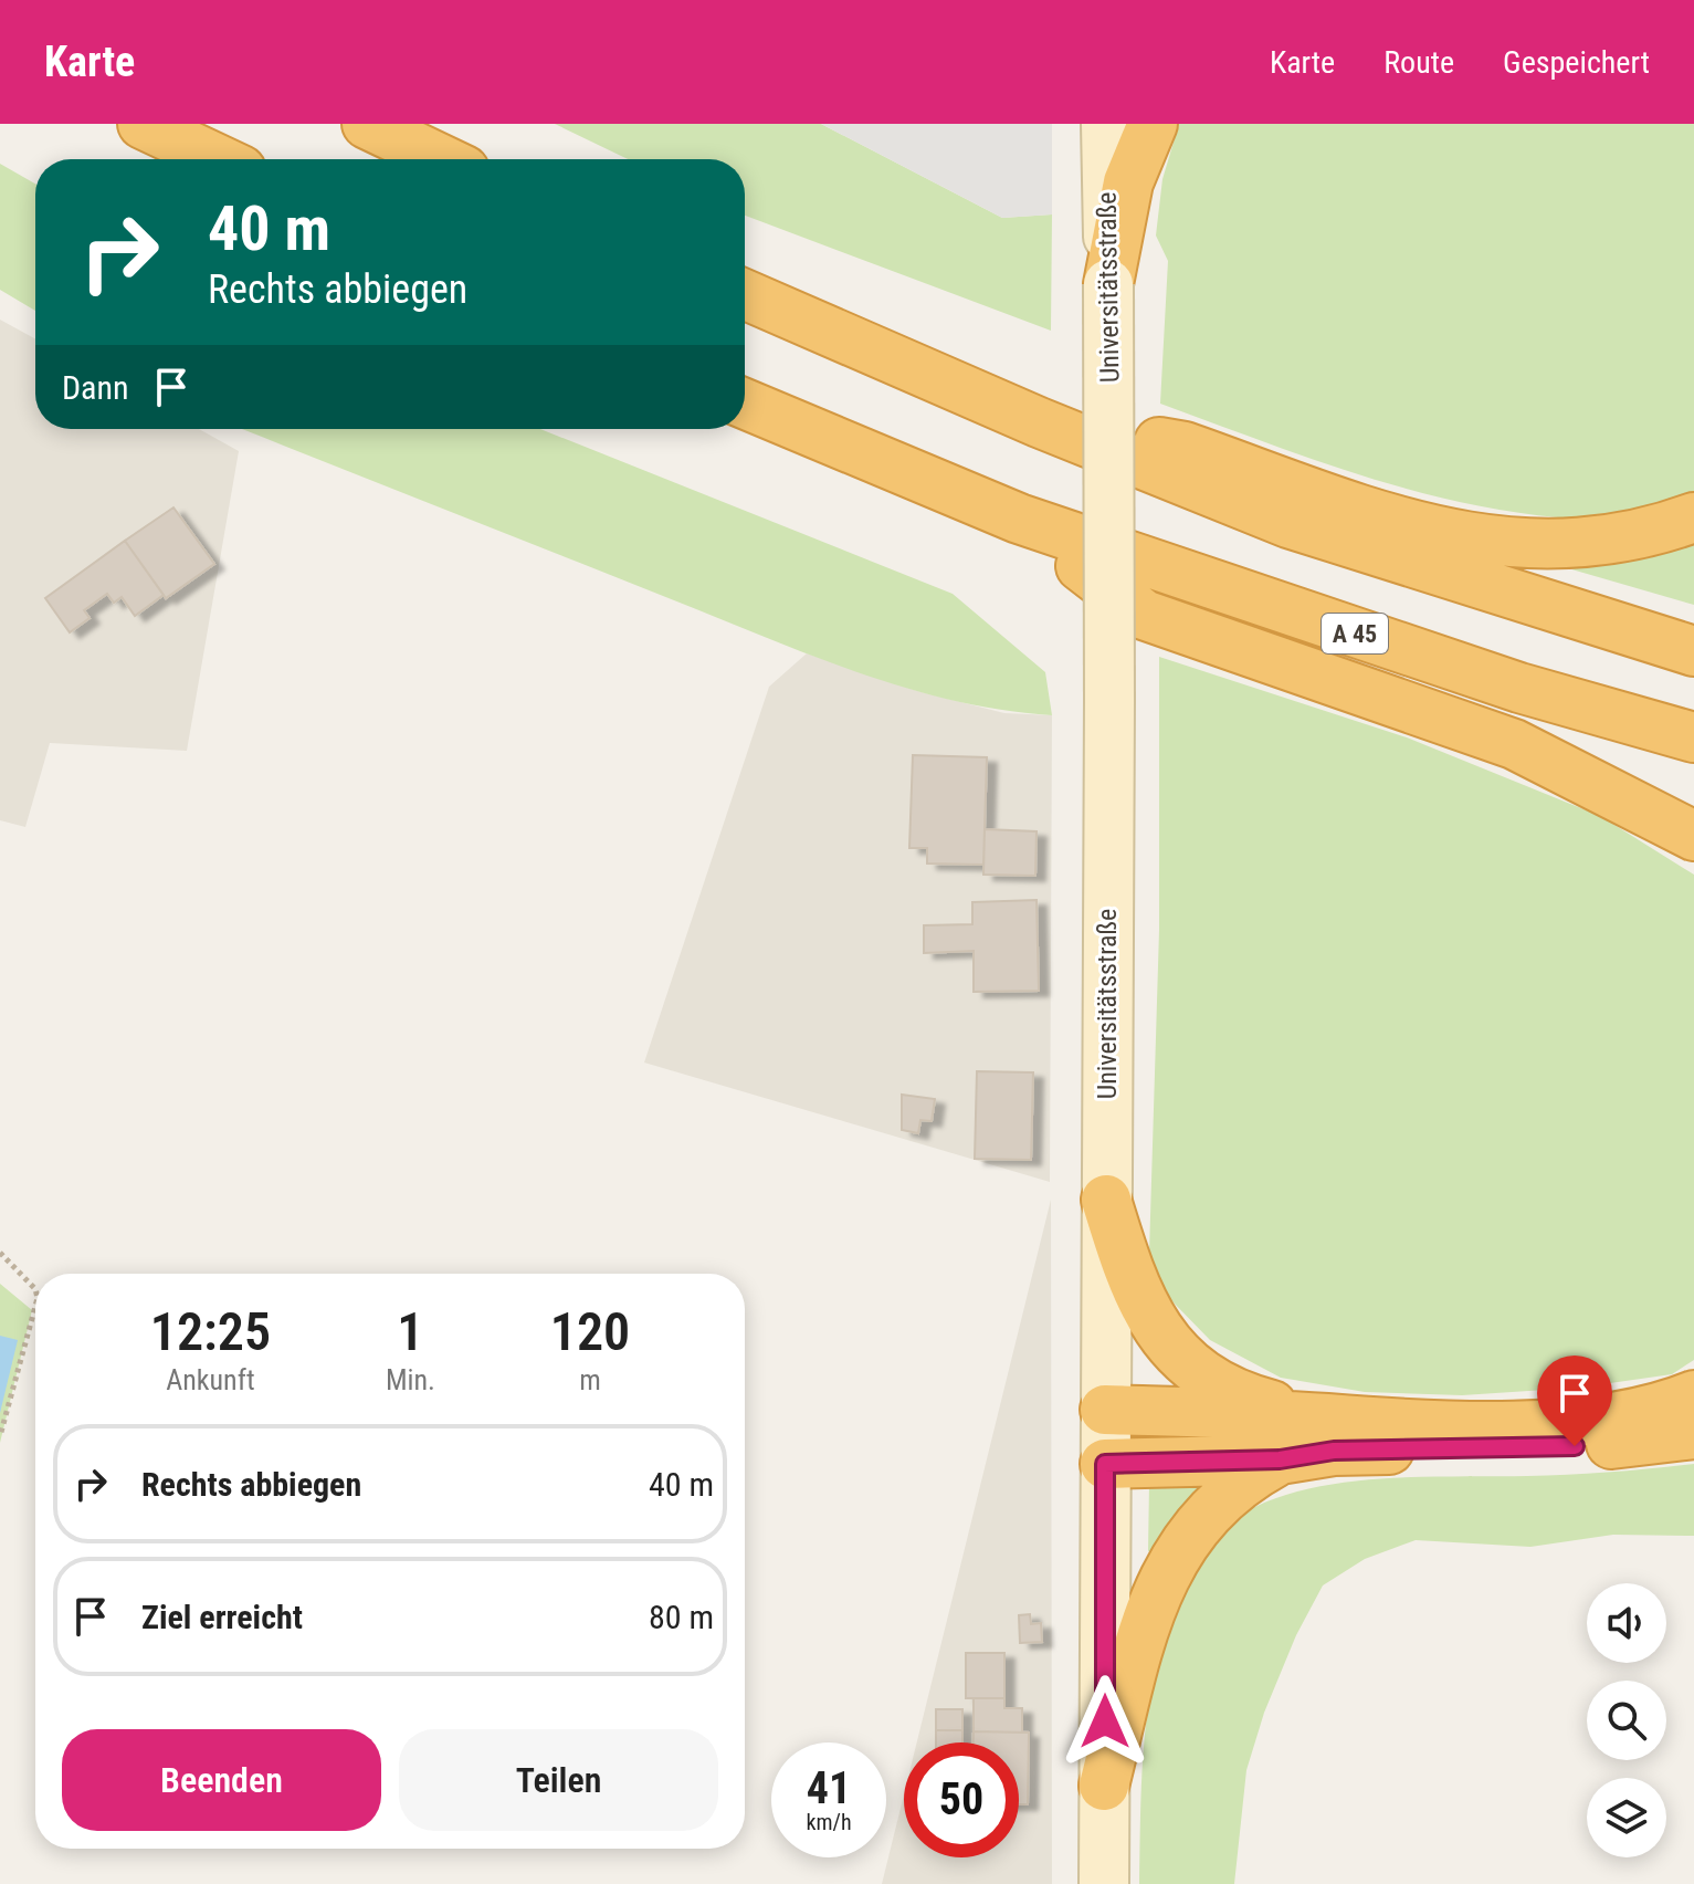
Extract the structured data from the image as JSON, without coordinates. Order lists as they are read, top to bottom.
{
  "streets": {
    "highway": ["A 45"],
    "main road": ["Universitätsstraße"]
  },
  "page": {
    "header": "Karte",
    "nav": ["Karte", "Route", "Gespeichert"],
    "turn": ["40 m", "Rechts abbiegen"],
    "then": "Dann",
    "eta": [
      "12:25",
      "Ankunft",
      "1",
      "Min.",
      "120",
      "m"
    ],
    "list": [
      {
        "name": "Rechts abbiegen",
        "value": "40 m"
      },
      {
        "name": "Ziel erreicht",
        "value": "80 m"
      }
    ],
    "buttons": ["Beenden", "Teilen"],
    "speed": "41 km/h",
    "limit": "50"
  }
}
